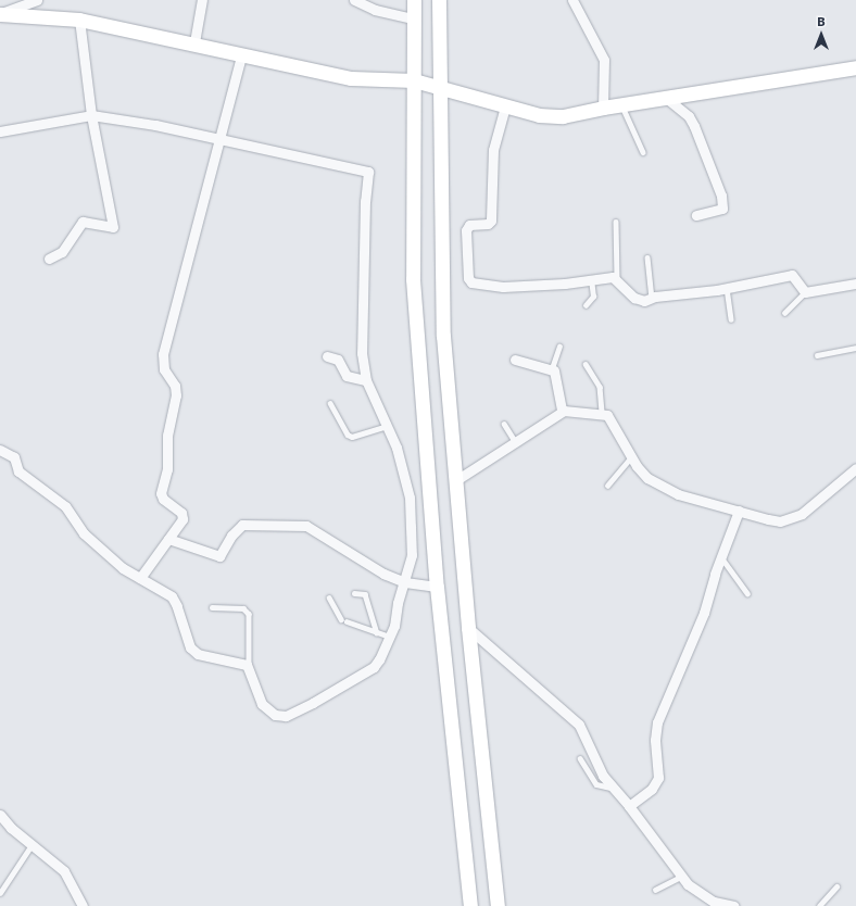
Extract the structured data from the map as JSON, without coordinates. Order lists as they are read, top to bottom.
{
  "north": "top"
}
